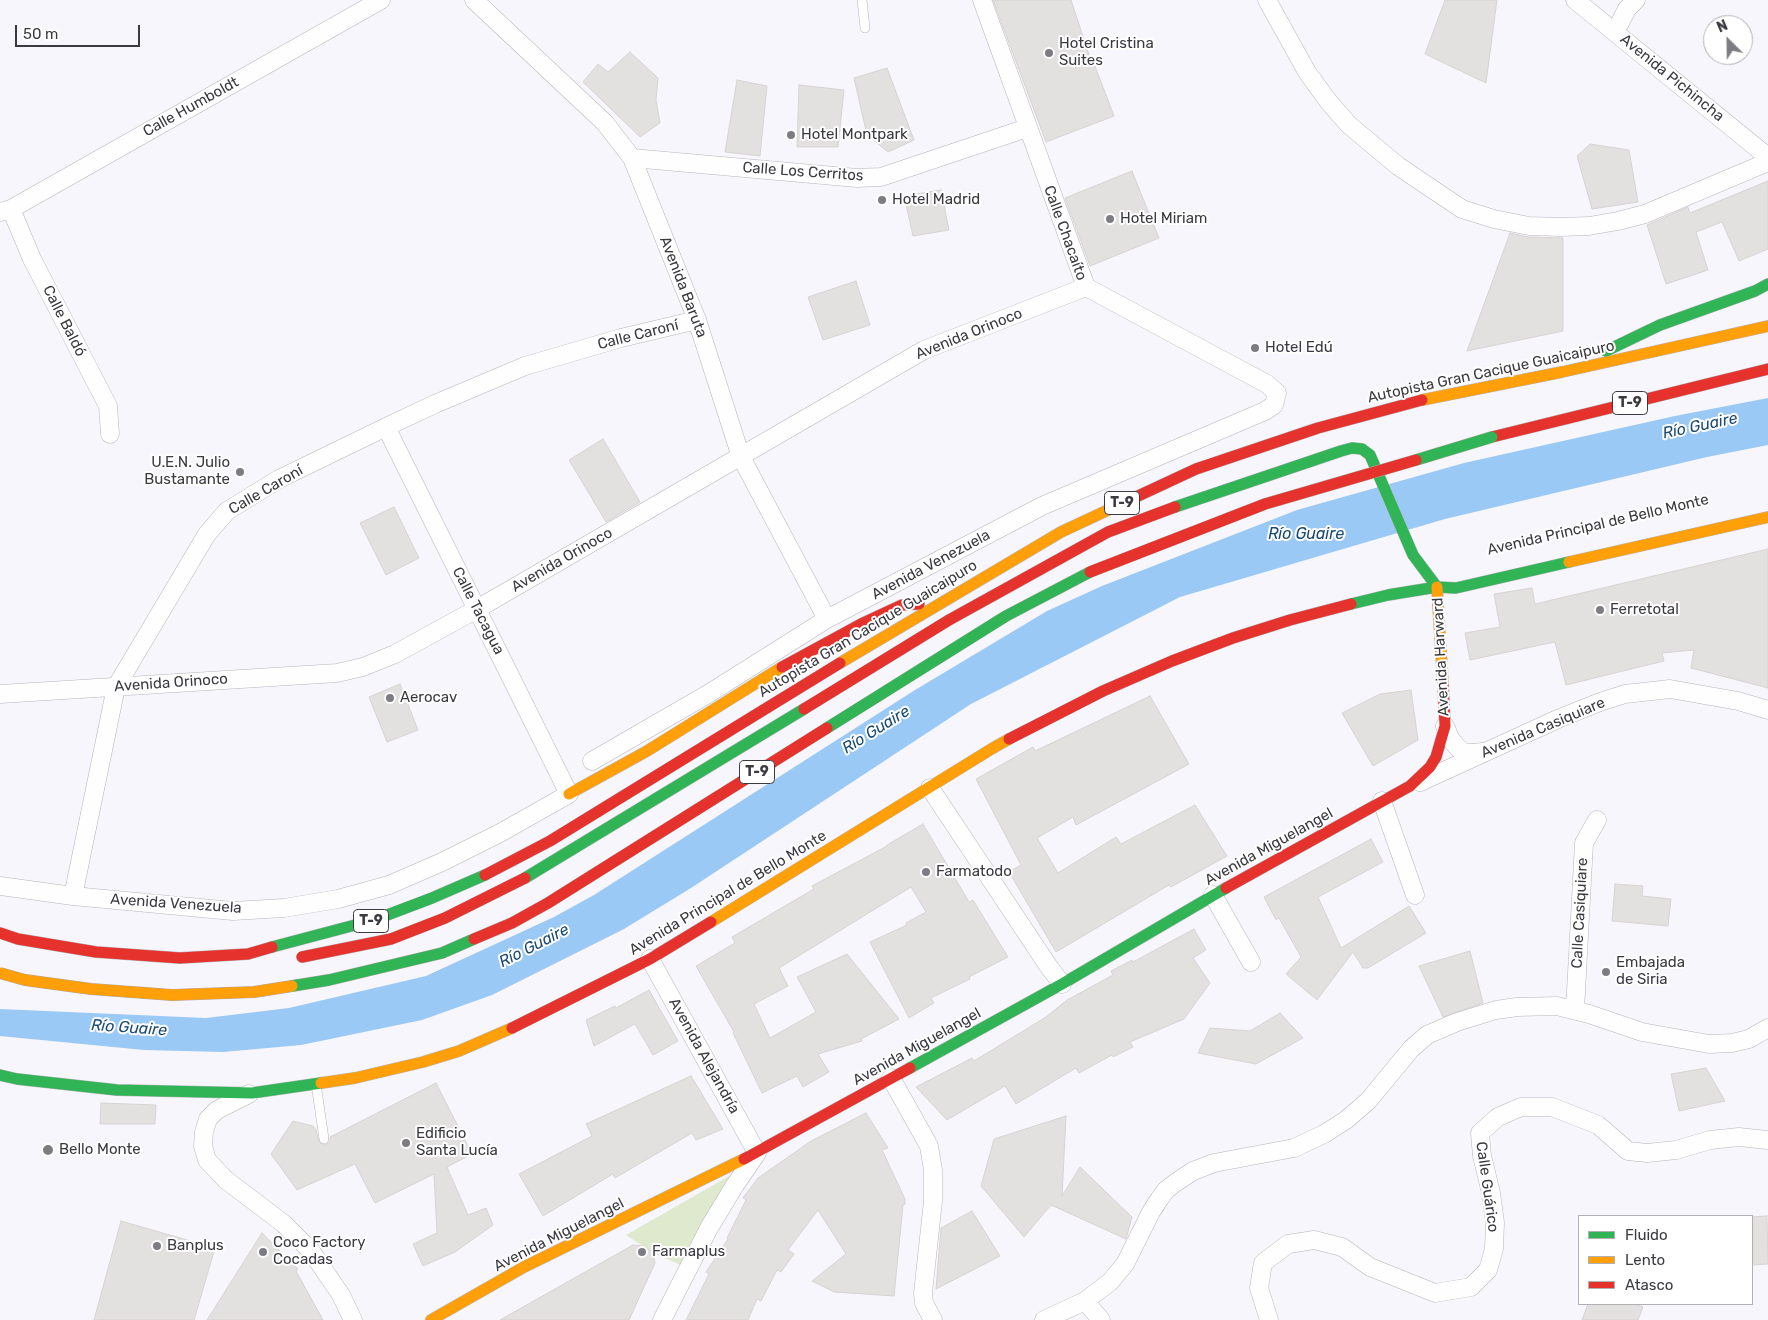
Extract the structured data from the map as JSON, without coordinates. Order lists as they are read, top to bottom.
{
  "streets": {
    "main road": [
      "Autopista Gran Cacique Guaicaipuro",
      "T-9",
      "Avenida Principal de Bello Monte",
      "Avenida Harward",
      "Avenida Miguelangel"
    ],
    "street": [
      "Avenida Pichincha",
      "Calle Humboldt",
      "Calle Los Cerritos",
      "Calle Chacaíto",
      "Avenida Baruta",
      "Calle Baldó",
      "Avenida Orinoco",
      "Calle Caroní",
      "Avenida Venezuela",
      "Calle Tacagua",
      "Avenida Casiquiare",
      "Calle Casiquiare",
      "Avenida Alejandría",
      "Calle Guárico"
    ]
  },
  "crossings": [
    ["Calle Humboldt", "Calle Baldó"],
    ["Calle Los Cerritos", "Calle Chacaíto"],
    ["Calle Los Cerritos", "Avenida Baruta"],
    ["Calle Chacaíto", "Avenida Orinoco"],
    ["Calle Chacaíto", "Avenida Venezuela"],
    ["Avenida Baruta", "Avenida Orinoco"],
    ["Avenida Baruta", "Calle Caroní"],
    ["Avenida Baruta", "Avenida Venezuela"],
    ["Avenida Orinoco", "Calle Caroní"],
    ["Avenida Orinoco", "Calle Tacagua"],
    ["Calle Caroní", "Avenida Venezuela"],
    ["Calle Caroní", "Calle Tacagua"],
    ["Avenida Principal de Bello Monte", "Avenida Harward"],
    ["Avenida Principal de Bello Monte", "Avenida Alejandría"],
    ["Avenida Venezuela", "Calle Tacagua"],
    ["Avenida Harward", "Avenida Casiquiare"],
    ["Avenida Harward", "Avenida Miguelangel"],
    ["Avenida Casiquiare", "Avenida Miguelangel"],
    ["Avenida Miguelangel", "Avenida Alejandría"]
  ],
  "water": ["Río Guaire"],
  "places": [
    "Hotel Cristina Suites",
    "Hotel Montpark",
    "Hotel Madrid",
    "Hotel Miriam",
    "Hotel Edú",
    "U.E.N. Julio Bustamante",
    "Ferretotal",
    "Aerocav",
    "Farmatodo",
    "Embajada de Siria",
    "Edificio Santa Lucía",
    "Bello Monte",
    "Banplus",
    "Coco Factory Cocadas",
    "Farmaplus"
  ],
  "legend": ["Fluido", "Lento", "Atasco"],
  "scale_bar": "50 m",
  "north": "top left"
}
